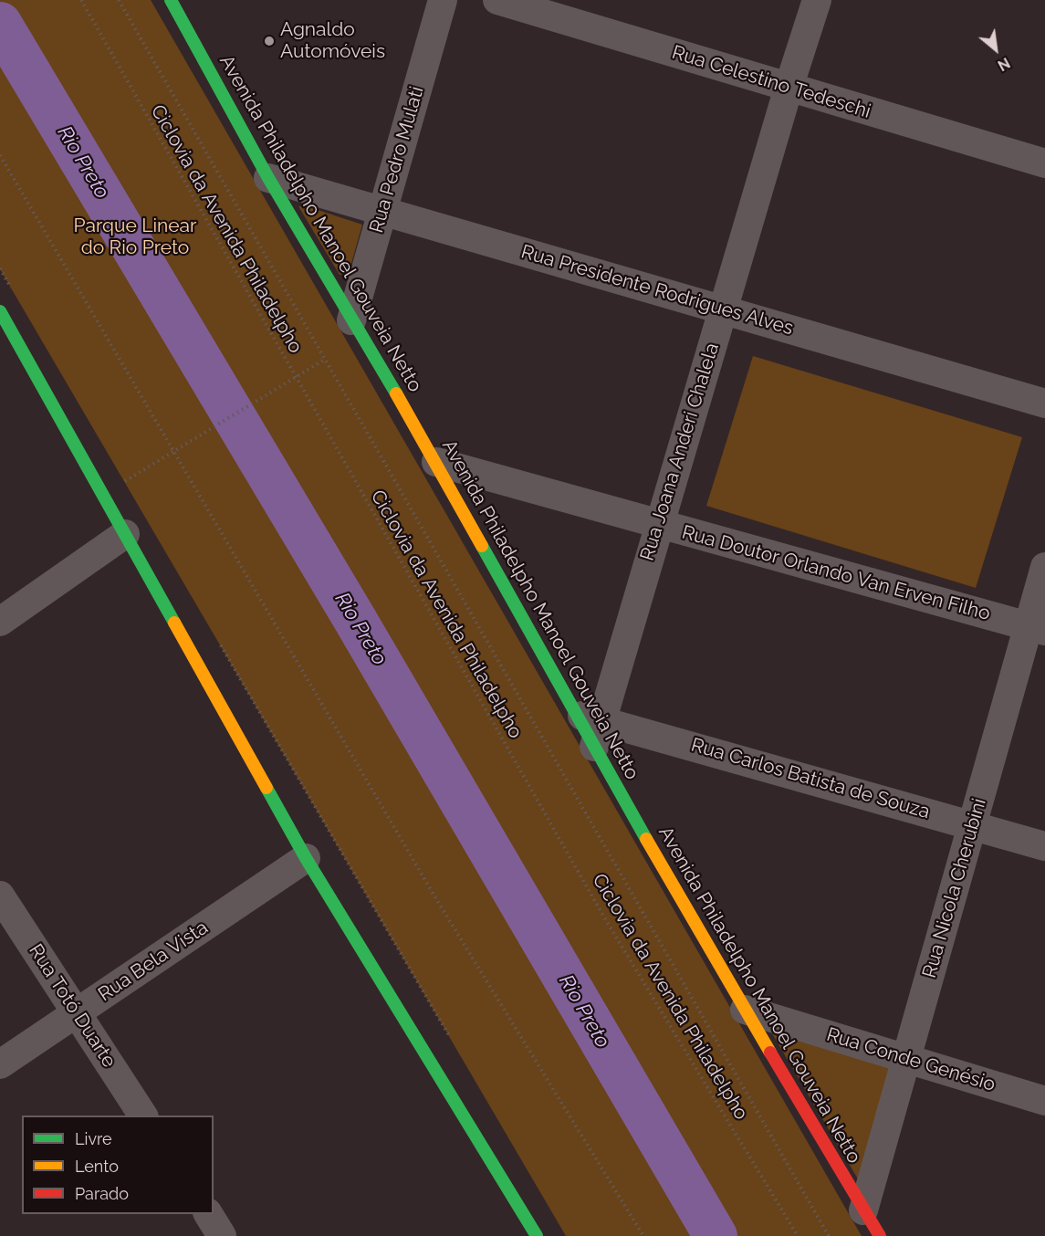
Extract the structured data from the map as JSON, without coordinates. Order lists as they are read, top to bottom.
{
  "streets": {
    "main road": ["Avenida Philadelpho Manoel Gouveia Netto"],
    "street": [
      "Rua Celestino Tedeschi",
      "Rua Pedro Mulati",
      "Rua Presidente Rodrigues Alves",
      "Rua Joana Anderi Chalela",
      "Rua Doutor Orlando Van Erven Filho",
      "Rua Carlos Batista de Souza",
      "Rua Nicola Cherubini",
      "Rua Bela Vista",
      "Rua Totó Duarte",
      "Rua Conde Genésio"
    ],
    "path": ["Ciclovia da Avenida Philadelpho"]
  },
  "crossings": [
    ["Rua Celestino Tedeschi", "Rua Joana Anderi Chalela"],
    ["Rua Pedro Mulati", "Avenida Philadelpho Manoel Gouveia Netto"],
    ["Rua Pedro Mulati", "Rua Presidente Rodrigues Alves"],
    ["Avenida Philadelpho Manoel Gouveia Netto", "Rua Presidente Rodrigues Alves"],
    ["Avenida Philadelpho Manoel Gouveia Netto", "Rua Joana Anderi Chalela"],
    ["Avenida Philadelpho Manoel Gouveia Netto", "Rua Doutor Orlando Van Erven Filho"],
    ["Avenida Philadelpho Manoel Gouveia Netto", "Rua Carlos Batista de Souza"],
    ["Avenida Philadelpho Manoel Gouveia Netto", "Rua Nicola Cherubini"],
    ["Avenida Philadelpho Manoel Gouveia Netto", "Rua Conde Genésio"],
    ["Rua Presidente Rodrigues Alves", "Rua Joana Anderi Chalela"],
    ["Rua Joana Anderi Chalela", "Rua Doutor Orlando Van Erven Filho"],
    ["Rua Joana Anderi Chalela", "Rua Carlos Batista de Souza"],
    ["Rua Doutor Orlando Van Erven Filho", "Rua Nicola Cherubini"],
    ["Rua Carlos Batista de Souza", "Rua Nicola Cherubini"],
    ["Rua Nicola Cherubini", "Rua Conde Genésio"],
    ["Rua Bela Vista", "Rua Totó Duarte"]
  ],
  "water": ["Rio Preto"],
  "parks": ["Parque Linear do Rio Preto"],
  "places": ["Agnaldo Automóveis"],
  "legend": ["Livre", "Lento", "Parado"],
  "north": "bottom right"
}
